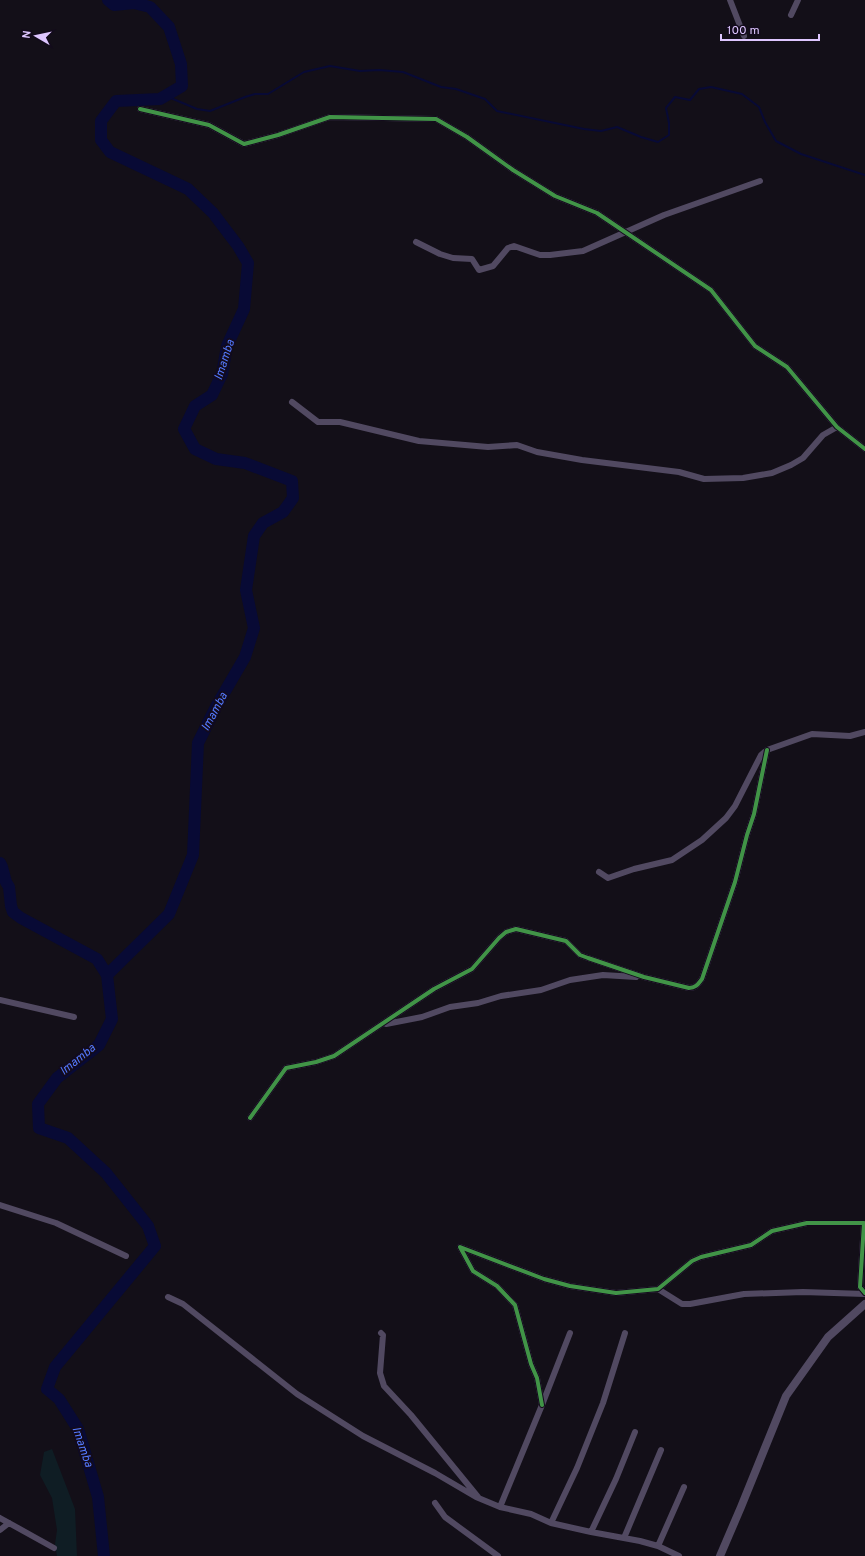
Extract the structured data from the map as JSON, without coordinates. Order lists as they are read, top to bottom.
{
  "water": ["Imamba"],
  "scale_bar": "100 m",
  "north": "left"
}
